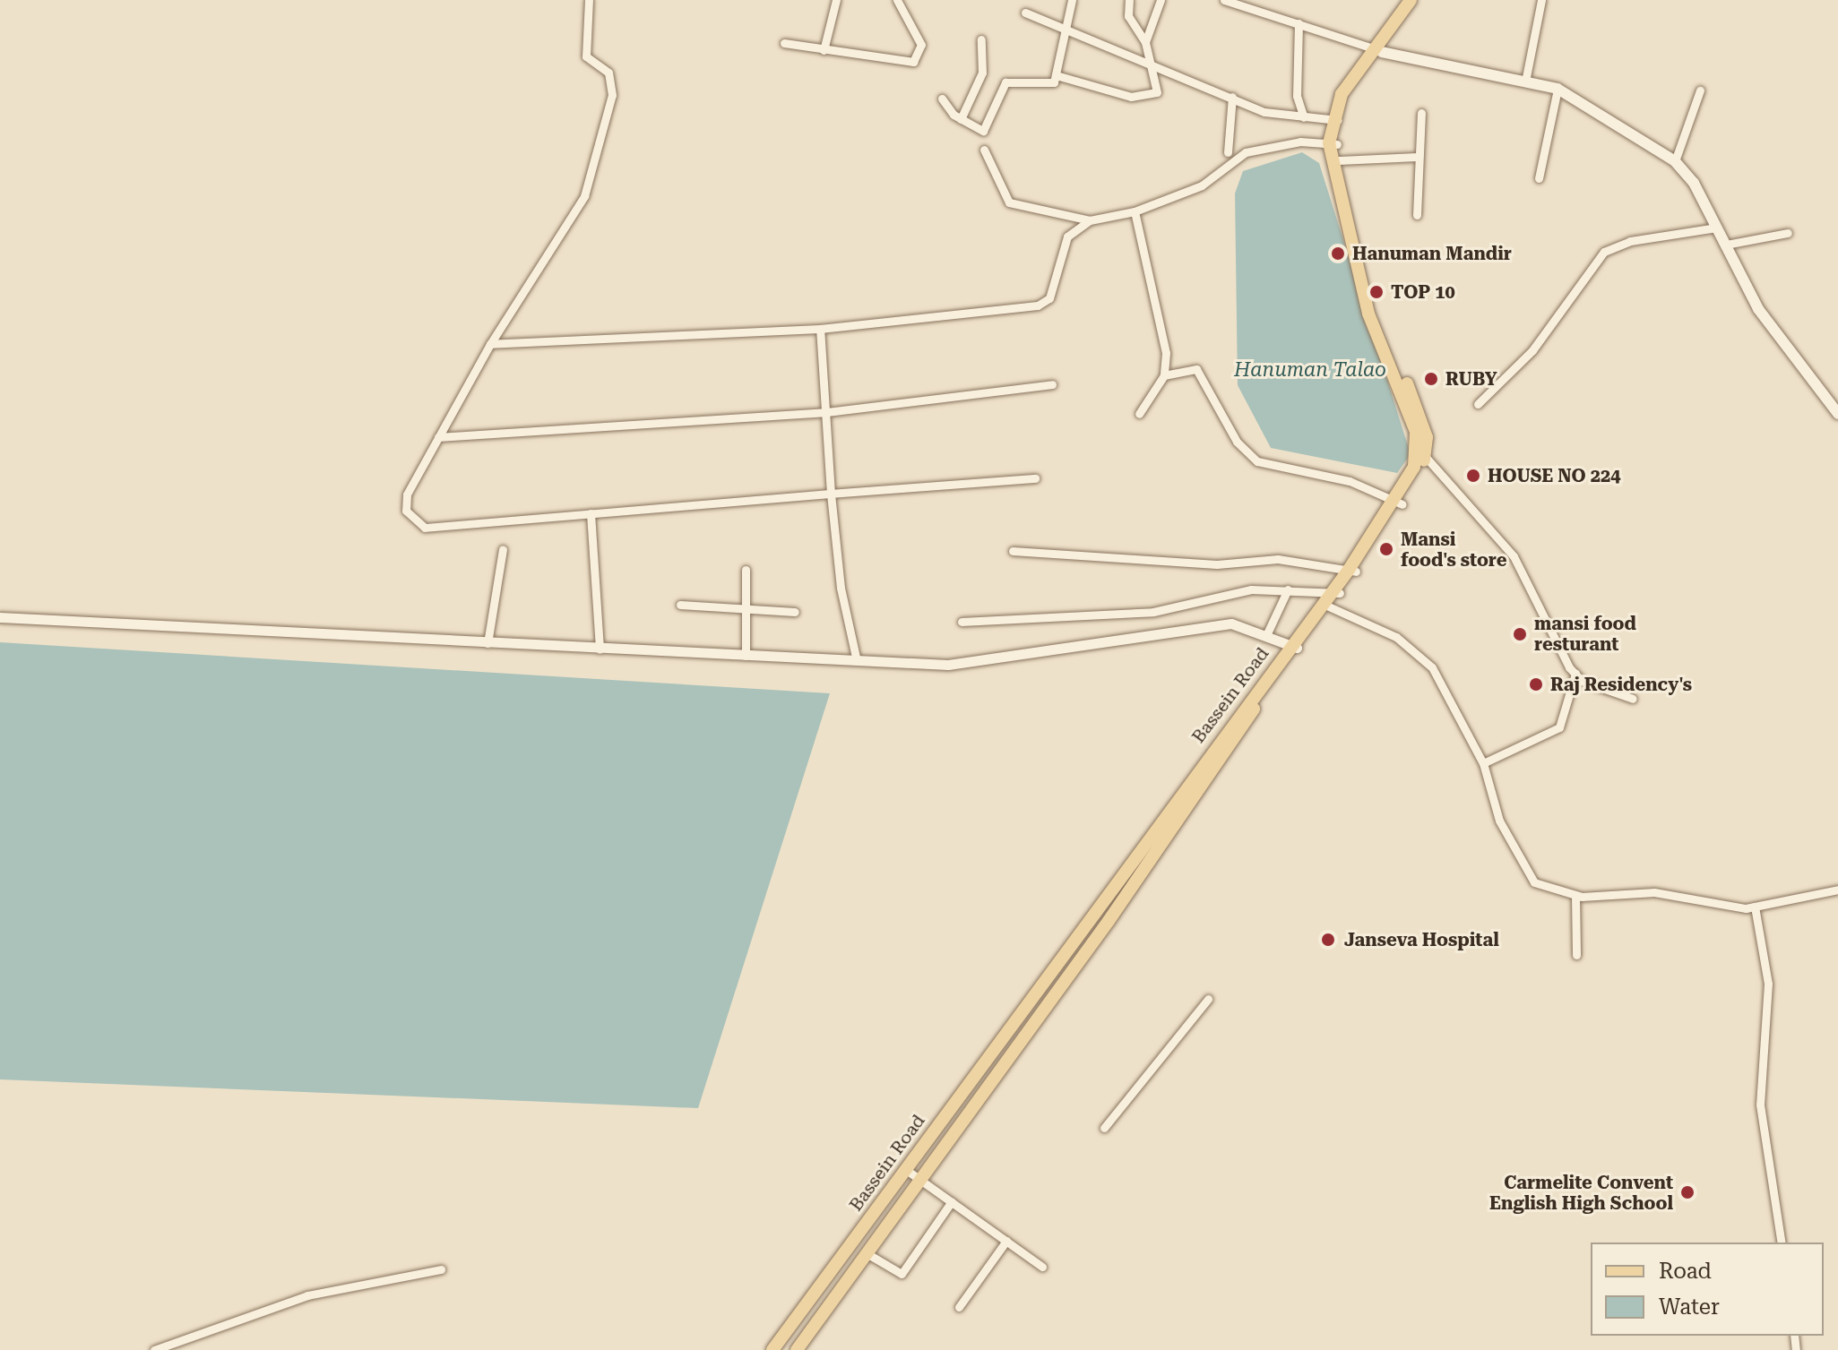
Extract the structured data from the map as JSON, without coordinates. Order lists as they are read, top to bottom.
{
  "streets": {
    "main road": ["Bassein Road"]
  },
  "water": ["Hanuman Talao"],
  "places": [
    "Hanuman Mandir",
    "TOP 10",
    "RUBY",
    "HOUSE NO 224",
    "Mansi food's store",
    "mansi food resturant",
    "Raj Residency's",
    "Janseva Hospital",
    "Carmelite Convent English High School"
  ],
  "legend": ["Road", "Water"]
}
